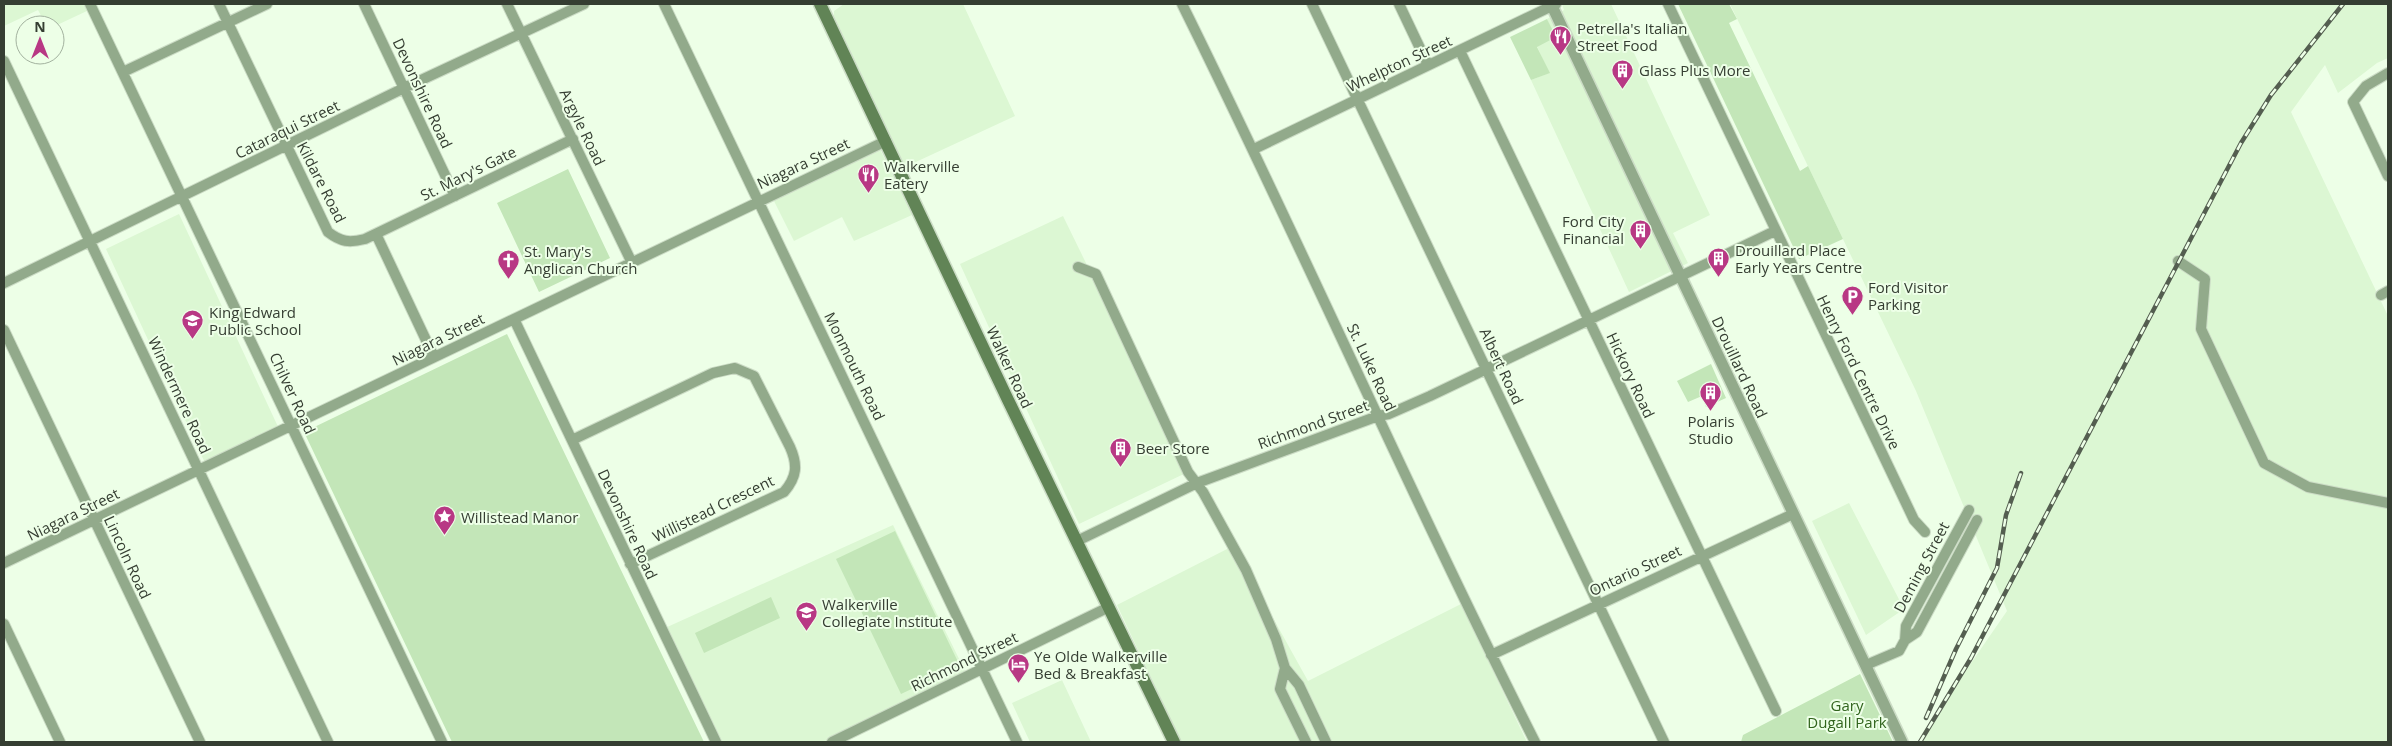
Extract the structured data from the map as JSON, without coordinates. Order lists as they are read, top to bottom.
{
  "streets": {
    "main road": ["Walker Road"],
    "street": [
      "Whelpton Street",
      "Devonshire Road",
      "Argyle Road",
      "Cataraqui Street",
      "Niagara Street",
      "St. Mary's Gate",
      "Kildare Road",
      "Monmouth Road",
      "Albert Road",
      "St. Luke Road",
      "Drouillard Road",
      "Henry Ford Centre Drive",
      "Hickory Road",
      "Chilver Road",
      "Windermere Road",
      "Richmond Street",
      "Willistead Crescent",
      "Lincoln Road",
      "Deming Street",
      "Ontario Street"
    ]
  },
  "crossings": [
    ["Whelpton Street", "Albert Road"],
    ["Whelpton Street", "St. Luke Road"],
    ["Whelpton Street", "Drouillard Road"],
    ["Whelpton Street", "Hickory Road"],
    ["Devonshire Road", "Cataraqui Street"],
    ["Devonshire Road", "Niagara Street"],
    ["Devonshire Road", "St. Mary's Gate"],
    ["Devonshire Road", "Willistead Crescent"],
    ["Argyle Road", "Cataraqui Street"],
    ["Argyle Road", "Niagara Street"],
    ["Argyle Road", "St. Mary's Gate"],
    ["Cataraqui Street", "Kildare Road"],
    ["Cataraqui Street", "Chilver Road"],
    ["Cataraqui Street", "Windermere Road"],
    ["Niagara Street", "Monmouth Road"],
    ["Niagara Street", "Walker Road"],
    ["Niagara Street", "Chilver Road"],
    ["Niagara Street", "Windermere Road"],
    ["Niagara Street", "Lincoln Road"],
    ["St. Mary's Gate", "Kildare Road"],
    ["Monmouth Road", "Richmond Street"],
    ["Albert Road", "Richmond Street"],
    ["Albert Road", "Ontario Street"],
    ["Walker Road", "Richmond Street"],
    ["St. Luke Road", "Richmond Street"],
    ["St. Luke Road", "Ontario Street"],
    ["Drouillard Road", "Richmond Street"],
    ["Drouillard Road", "Deming Street"],
    ["Drouillard Road", "Ontario Street"],
    ["Henry Ford Centre Drive", "Richmond Street"],
    ["Hickory Road", "Richmond Street"],
    ["Hickory Road", "Ontario Street"]
  ],
  "parks": ["Gary Dugall Park"],
  "places": {
    "restaurant": ["Petrella's Italian Street Food", "Walkerville Eatery"],
    "building": [
      "Glass Plus More",
      "Ford City Financial",
      "Drouillard Place Early Years Centre",
      "Polaris Studio",
      "Beer Store"
    ],
    "church": ["St. Mary's Anglican Church"],
    "parking": ["Ford Visitor Parking"],
    "school or university": ["King Edward Public School", "Walkerville Collegiate Institute"],
    "place": ["Willistead Manor"],
    "hotel": ["Ye Olde Walkerville Bed & Breakfast"]
  },
  "north": "top"
}
